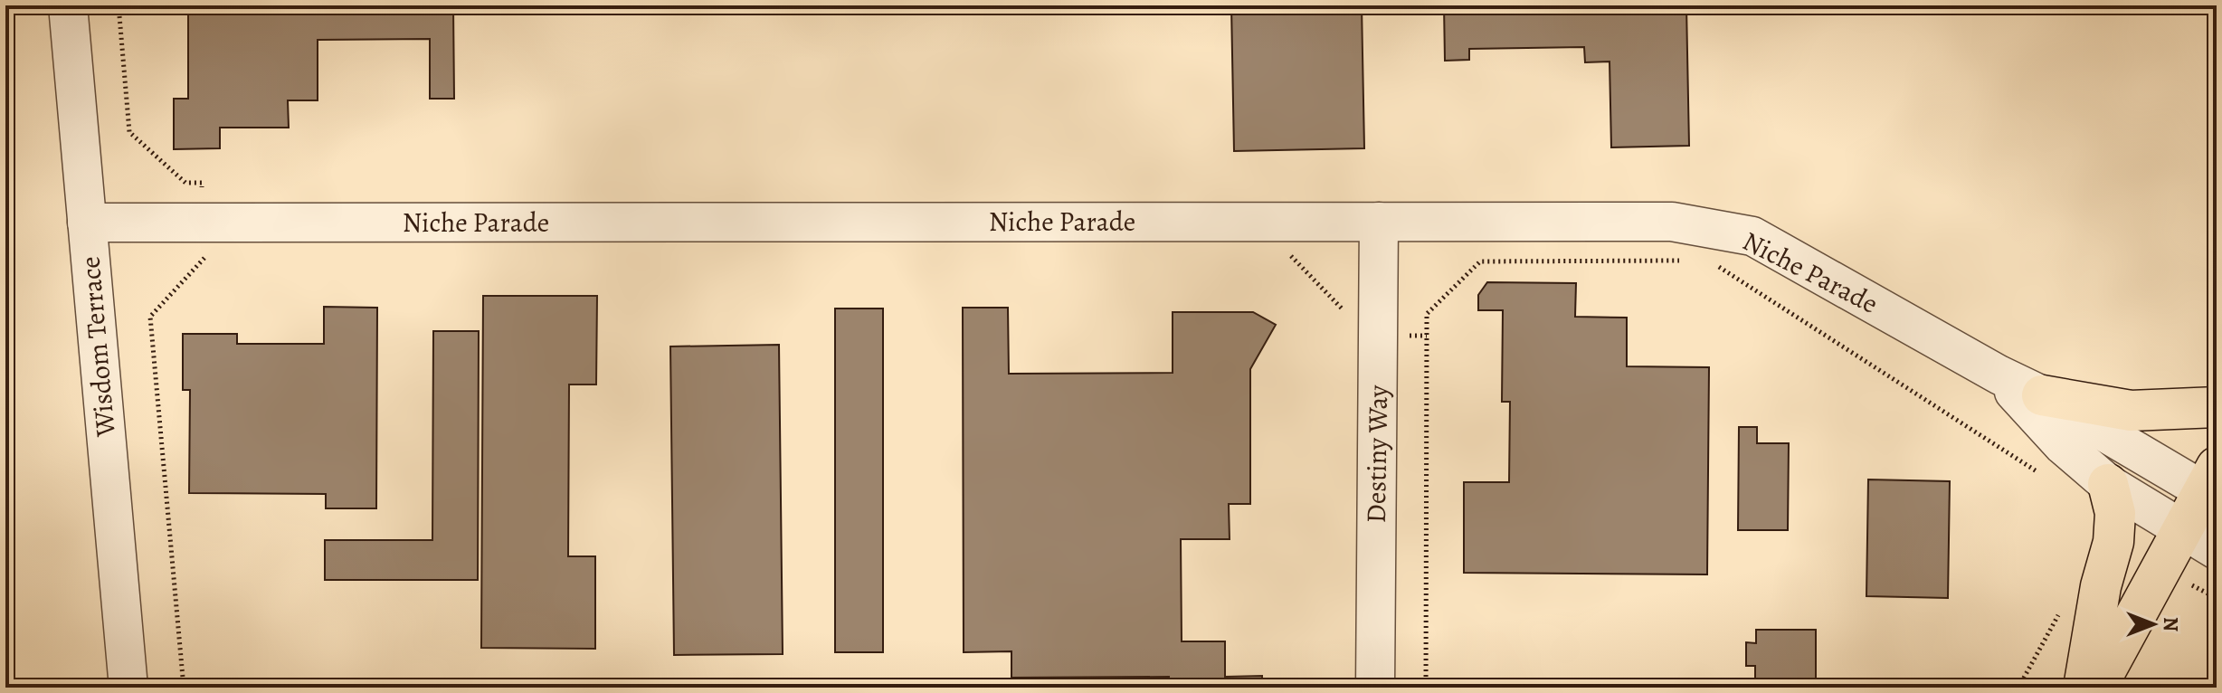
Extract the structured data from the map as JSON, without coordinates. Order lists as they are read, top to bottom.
{
  "streets": {
    "street": ["Niche Parade", "Wisdom Terrace", "Destiny Way"]
  },
  "crossings": [
    ["Niche Parade", "Wisdom Terrace"],
    ["Niche Parade", "Destiny Way"]
  ],
  "north": "right"
}
